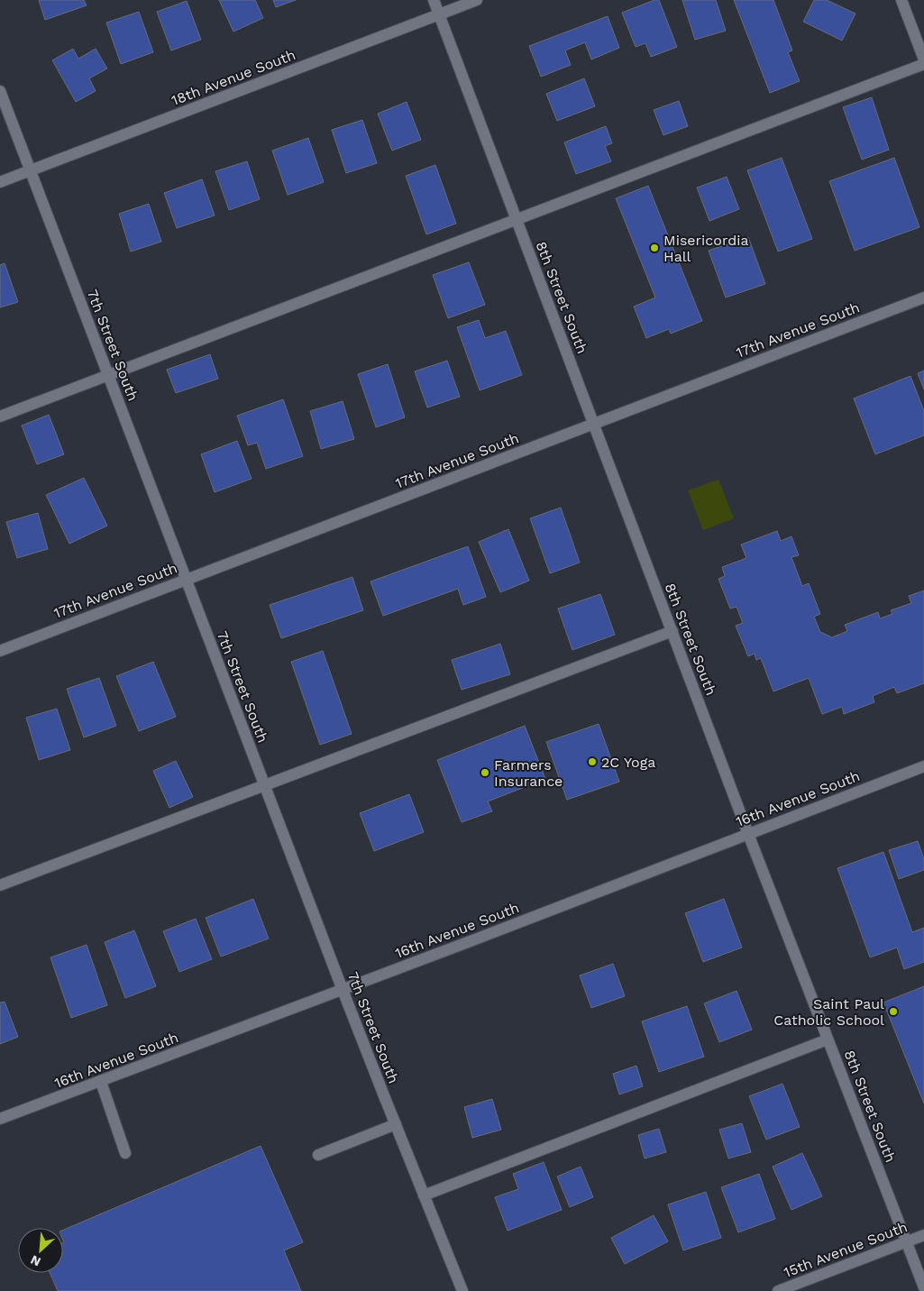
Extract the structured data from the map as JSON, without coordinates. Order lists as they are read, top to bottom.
{
  "streets": {
    "street": [
      "18th Avenue South",
      "8th Street South",
      "17th Avenue South",
      "7th Street South",
      "16th Avenue South",
      "15th Avenue South"
    ]
  },
  "crossings": [
    ["18th Avenue South", "8th Street South"],
    ["18th Avenue South", "7th Street South"],
    ["8th Street South", "17th Avenue South"],
    ["8th Street South", "16th Avenue South"],
    ["8th Street South", "15th Avenue South"],
    ["17th Avenue South", "7th Street South"],
    ["7th Street South", "16th Avenue South"]
  ],
  "places": [
    "Misericordia Hall",
    "2C Yoga",
    "Farmers Insurance",
    "Saint Paul Catholic School"
  ],
  "north": "bottom left"
}
